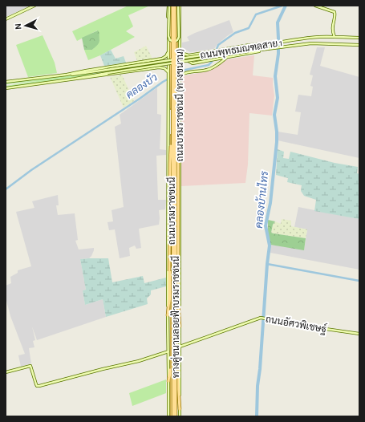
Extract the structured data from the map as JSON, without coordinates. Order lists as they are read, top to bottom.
{
  "streets": {
    "main road": [
      "ถนนพุทธมณฑลสาย 1",
      "ถนนบรมราชชนนี (ทางขนาน)",
      "ถนนบรมราชชนนี",
      "ทางคู่ขนานลอยฟ้าบรมราชชนนี",
      "ถนนอัศวพิเชษฐ์"
    ]
  },
  "crossings": [
    ["ถนนพุทธมณฑลสาย 1", "ถนนบรมราชชนนี (ทางขนาน)"],
    ["ถนนบรมราชชนนี (ทางขนาน)", "ถนนบรมราชชนนี"],
    ["ถนนบรมราชชนนี (ทางขนาน)", "ทางคู่ขนานลอยฟ้าบรมราชชนนี"],
    ["ถนนบรมราชชนนี (ทางขนาน)", "ถนนอัศวพิเชษฐ์"],
    ["ถนนบรมราชชนนี", "ทางคู่ขนานลอยฟ้าบรมราชชนนี"]
  ],
  "water": ["คลองบัว", "คลองบ้านไทร"],
  "north": "left"
}
